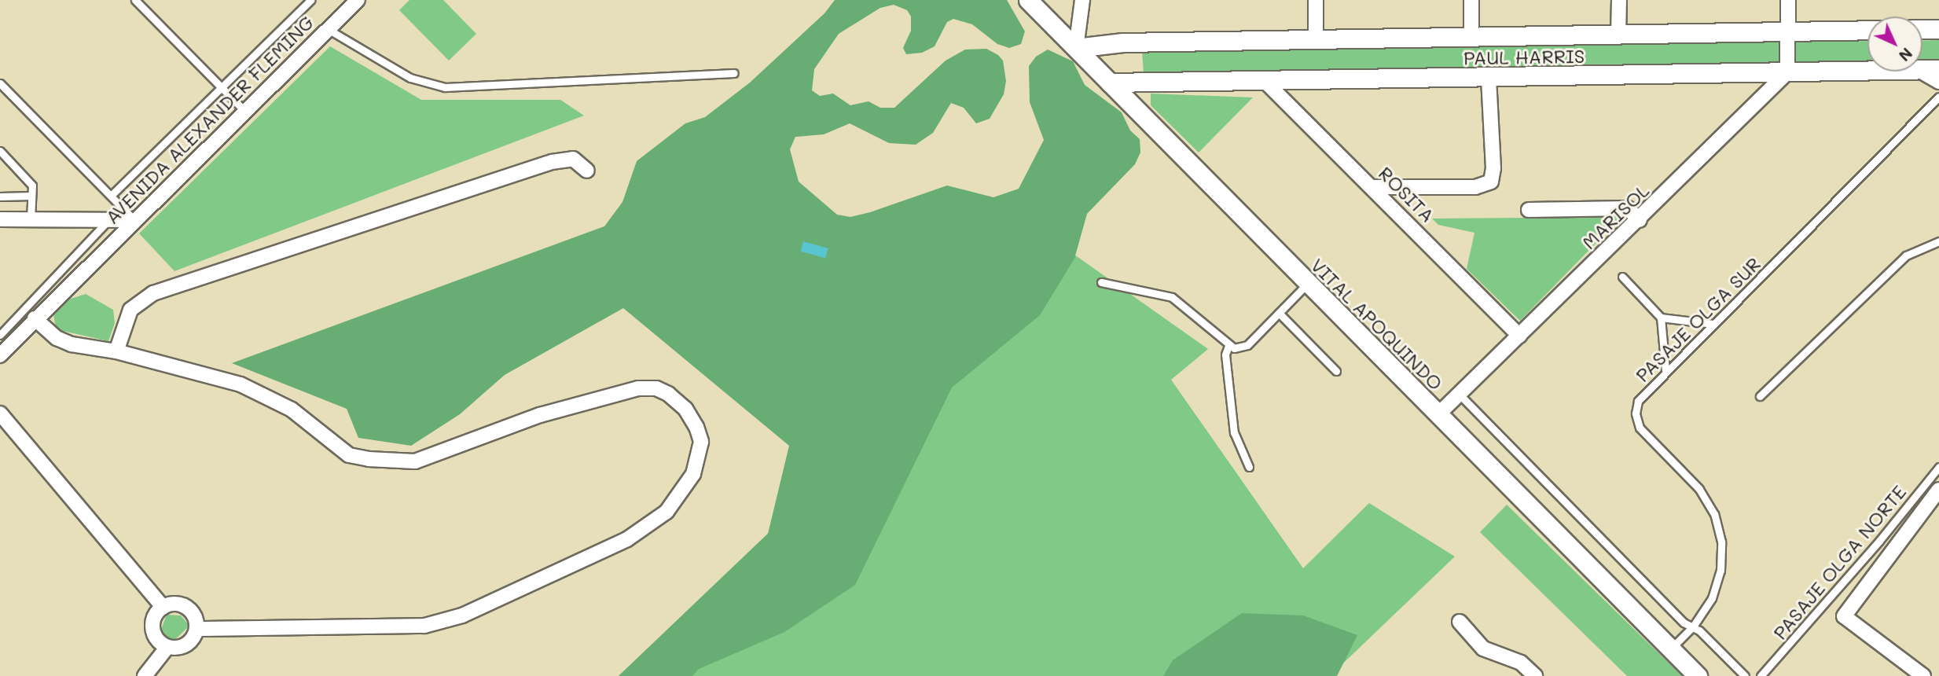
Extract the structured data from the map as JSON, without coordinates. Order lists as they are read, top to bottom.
{
  "streets": {
    "street": [
      "PAUL HARRIS",
      "AVENIDA ALEXANDER FLEMING",
      "ROSITA",
      "MARISOL",
      "VITAL APOQUINDO"
    ],
    "lane": ["PASAJE OLGA SUR", "PASAJE OLGA NORTE"]
  },
  "crossings": [
    ["PAUL HARRIS", "ROSITA"],
    ["PAUL HARRIS", "MARISOL"],
    ["PAUL HARRIS", "VITAL APOQUINDO"],
    ["ROSITA", "MARISOL"],
    ["MARISOL", "VITAL APOQUINDO"],
    ["PASAJE OLGA SUR", "VITAL APOQUINDO"]
  ],
  "north": "bottom right"
}
